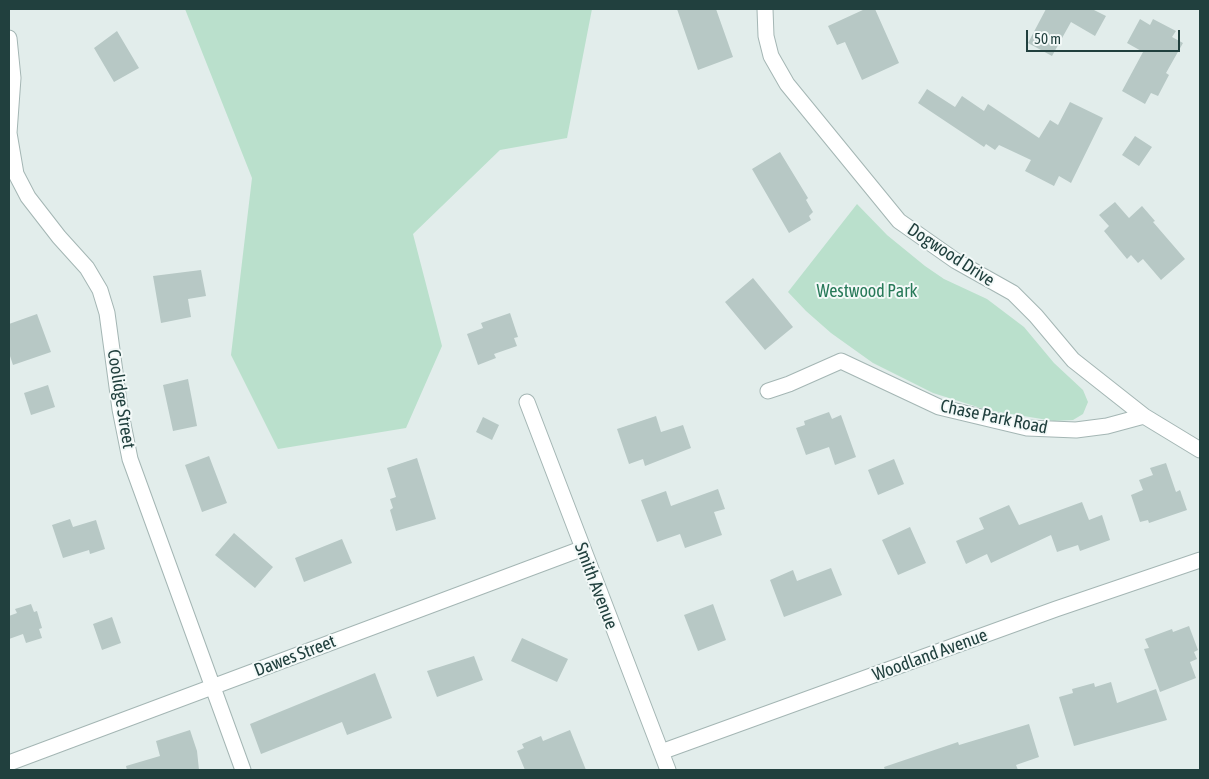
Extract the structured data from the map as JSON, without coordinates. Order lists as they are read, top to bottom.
{
  "streets": {
    "street": [
      "Dogwood Drive",
      "Coolidge Street",
      "Chase Park Road",
      "Smith Avenue",
      "Woodland Avenue",
      "Dawes Street"
    ]
  },
  "crossings": [
    ["Dogwood Drive", "Chase Park Road"],
    ["Coolidge Street", "Dawes Street"],
    ["Smith Avenue", "Woodland Avenue"],
    ["Smith Avenue", "Dawes Street"]
  ],
  "parks": ["Westwood Park"],
  "scale_bar": "50 m"
}
